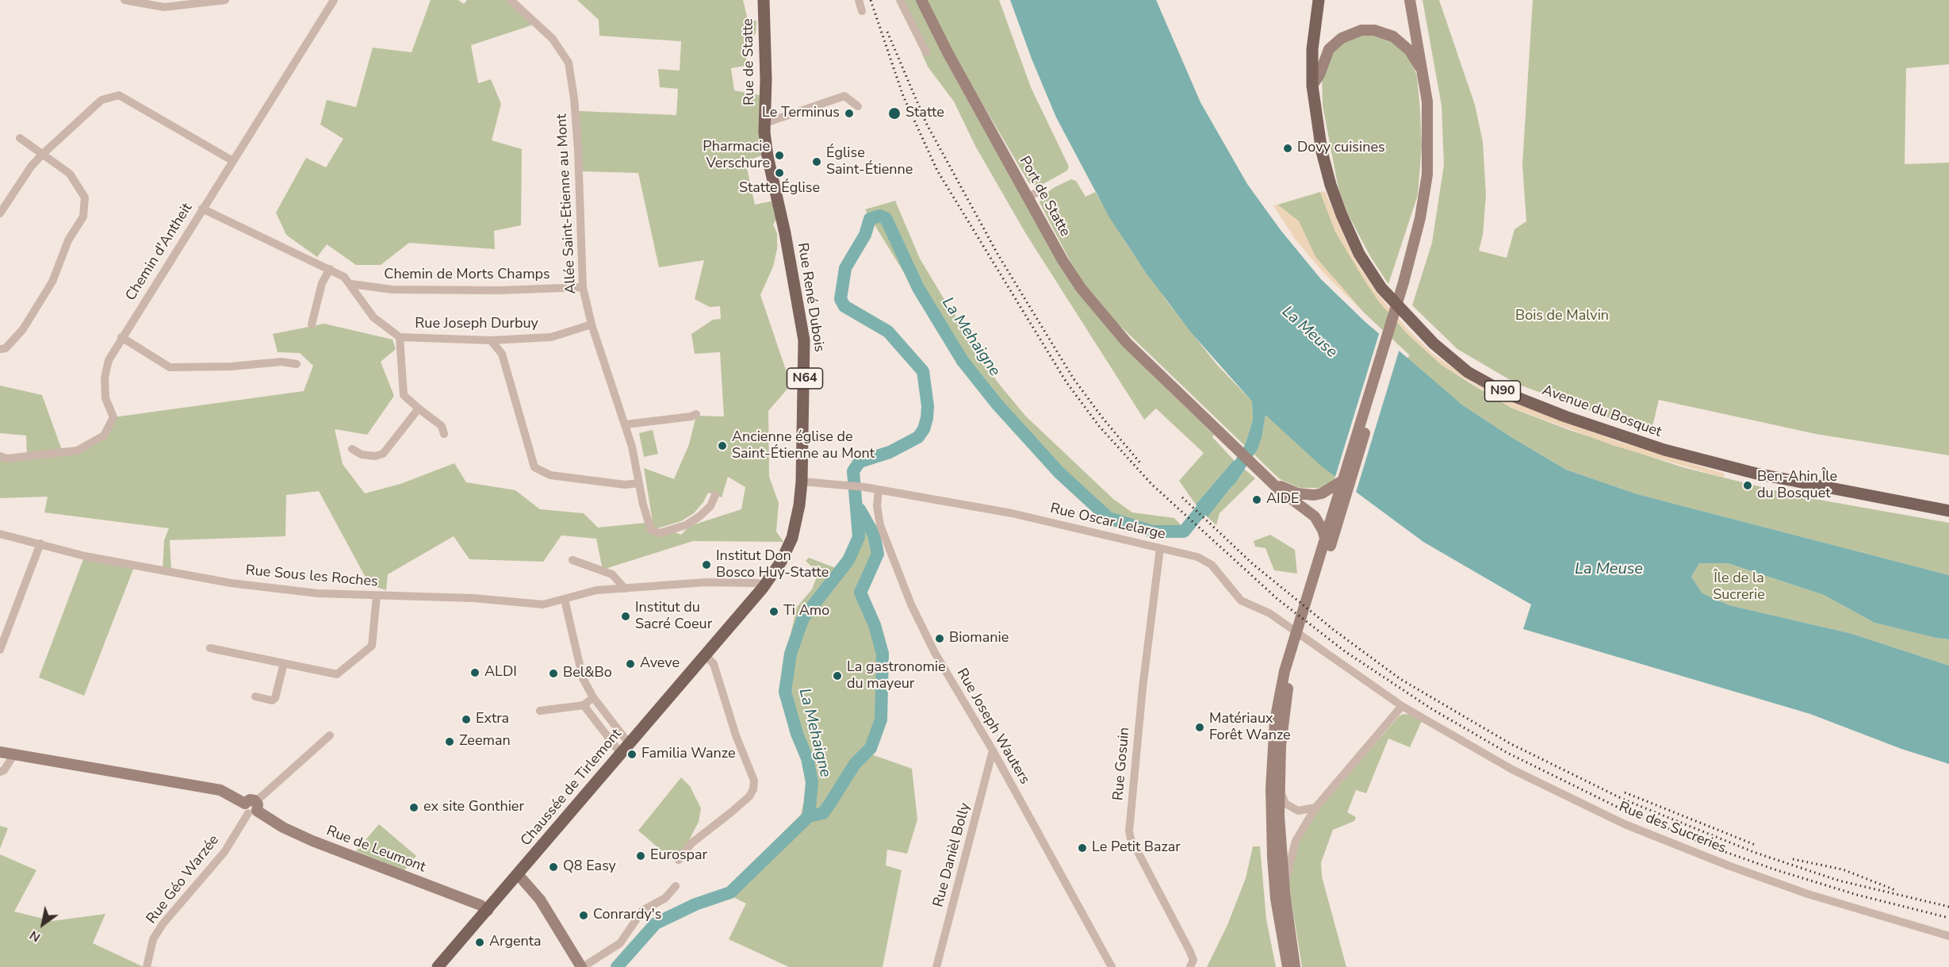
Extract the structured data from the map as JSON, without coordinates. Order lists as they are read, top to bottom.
{
  "streets": {
    "main road": [
      "Rue de Statte",
      "Port de Statte",
      "Rue René Dubois",
      "N64",
      "N90",
      "Avenue du Bosquet",
      "Chaussée de Tirlemont",
      "Rue de Leumont"
    ],
    "street": [
      "Allée Saint-Etienne au Mont",
      "Chemin d'Antheit",
      "Chemin de Morts Champs",
      "Rue Joseph Durbuy",
      "Rue Oscar Lelarge",
      "Rue Sous les Roches",
      "Rue Joseph Wauters",
      "Rue Gosuin",
      "Rue des Sucreries",
      "Rue Danièl Bolly",
      "Rue Géo Warzée"
    ]
  },
  "crossings": [
    ["Rue de Statte", "Rue René Dubois"],
    ["Allée Saint-Etienne au Mont", "Chemin de Morts Champs"],
    ["Allée Saint-Etienne au Mont", "Rue Joseph Durbuy"],
    ["Chemin d'Antheit", "Rue Joseph Durbuy"],
    ["Chemin de Morts Champs", "Rue Joseph Durbuy"],
    ["Rue René Dubois", "Rue Oscar Lelarge"],
    ["Rue René Dubois", "Rue Sous les Roches"],
    ["Rue René Dubois", "Chaussée de Tirlemont"],
    ["Rue Oscar Lelarge", "Rue Joseph Wauters"],
    ["Rue Oscar Lelarge", "Rue Gosuin"],
    ["Rue Oscar Lelarge", "Rue des Sucreries"],
    ["Rue Joseph Wauters", "Rue Danièl Bolly"],
    ["Chaussée de Tirlemont", "Rue de Leumont"],
    ["Rue de Leumont", "Rue Géo Warzée"]
  ],
  "water": ["La Meuse", "La Mehaigne"],
  "parks": ["Bois de Malvin", "Île de la Sucrerie"],
  "places": [
    "Le Terminus",
    "Statte",
    "Dovy cuisines",
    "Pharmacie Verschure",
    "Église Saint-Étienne",
    "Statte Église",
    "Ancienne église de Saint-Étienne au Mont",
    "Ben-Ahin Île du Bosquet",
    "AIDE",
    "Institut Don Bosco Huy-Statte",
    "Ti Amo",
    "Institut du Sacré Coeur",
    "Biomanie",
    "Aveve",
    "ALDI",
    "Bel&Bo",
    "La gastronomie du mayeur",
    "Extra",
    "Matériaux Forêt Wanze",
    "Zeeman",
    "Familia Wanze",
    "ex site Gonthier",
    "Le Petit Bazar",
    "Eurospar",
    "Q8 Easy",
    "Conrardy's",
    "Argenta"
  ],
  "north": "bottom left"
}
